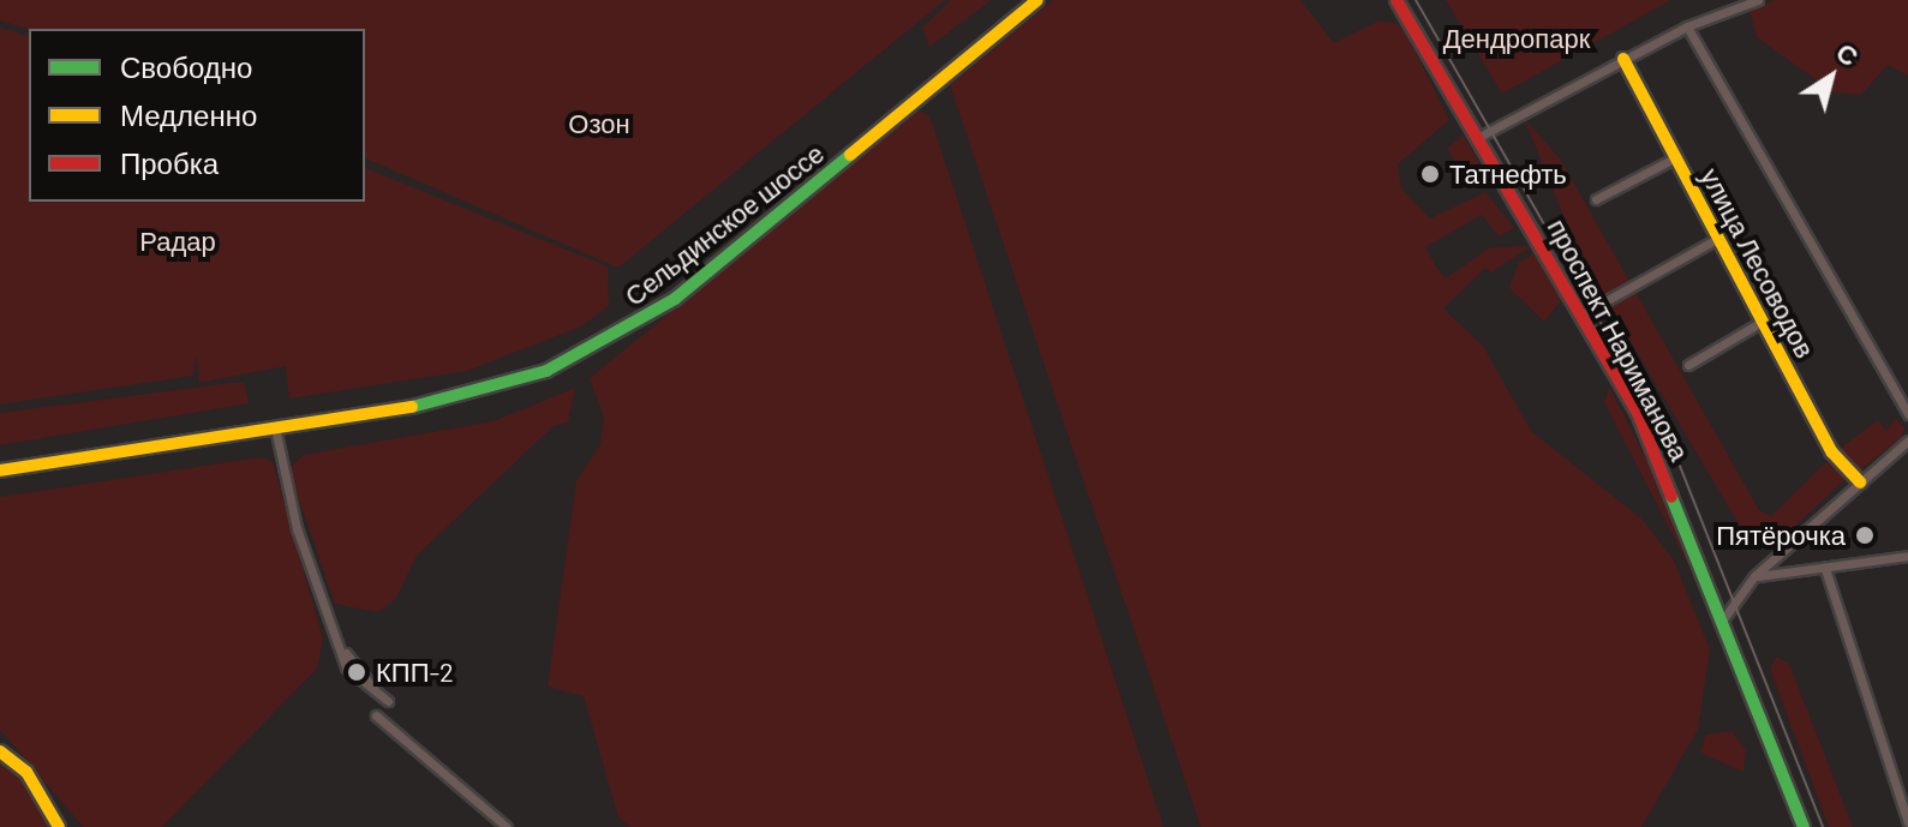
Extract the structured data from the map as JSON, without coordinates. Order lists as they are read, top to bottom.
{
  "streets": {
    "main road": ["Сельдинское шоссе", "улица Лесоводов", "проспект Нариманова"]
  },
  "parks": ["Дендропарк", "Озон", "Радар"],
  "places": ["Татнефть", "Пятёрочка", "КПП-2"],
  "legend": ["Свободно", "Медленно", "Пробка"],
  "north": "top right"
}
